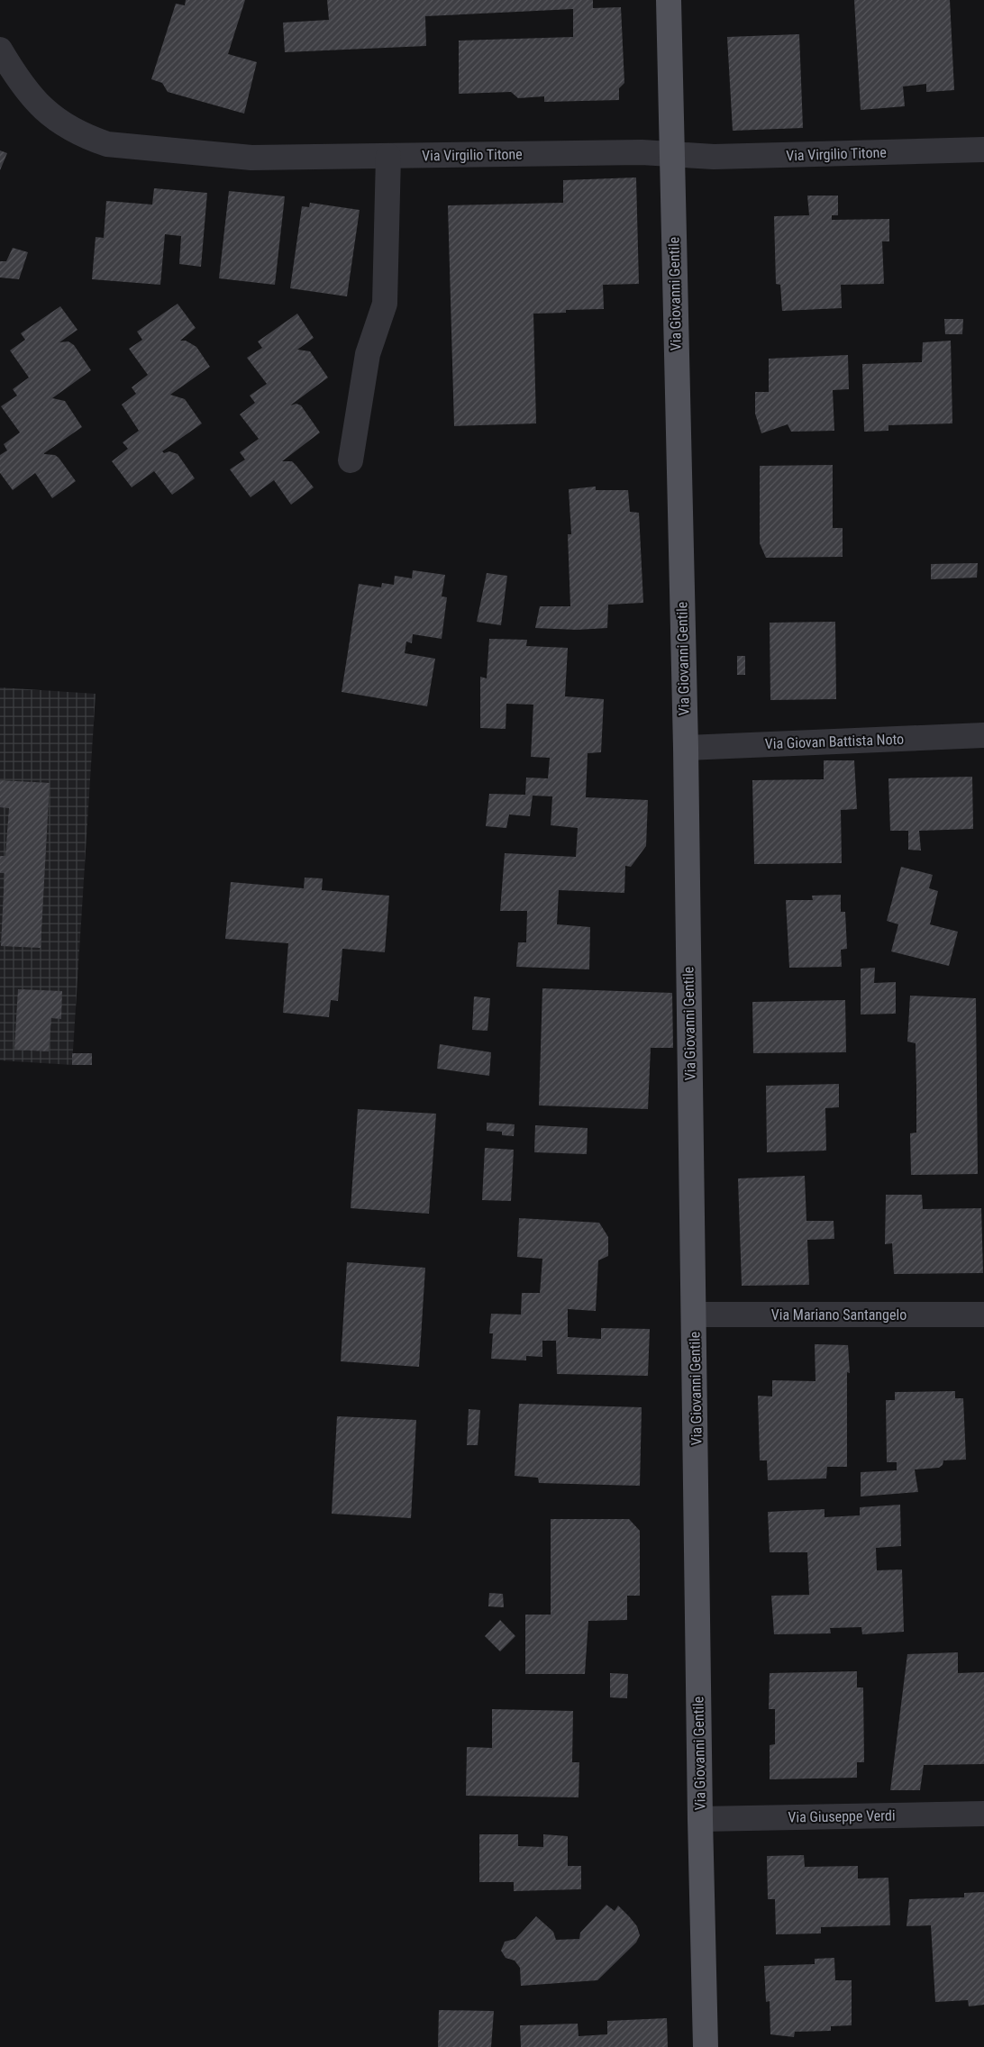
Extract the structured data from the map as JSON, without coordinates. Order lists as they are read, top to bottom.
{
  "streets": {
    "main road": ["Via Giovanni Gentile"],
    "street": [
      "Via Virgilio Titone",
      "Via Giovan Battista Noto",
      "Via Mariano Santangelo",
      "Via Giuseppe Verdi"
    ]
  },
  "crossings": [
    ["Via Virgilio Titone", "Via Giovanni Gentile"],
    ["Via Giovanni Gentile", "Via Giovan Battista Noto"],
    ["Via Giovanni Gentile", "Via Mariano Santangelo"],
    ["Via Giovanni Gentile", "Via Giuseppe Verdi"]
  ]
}
